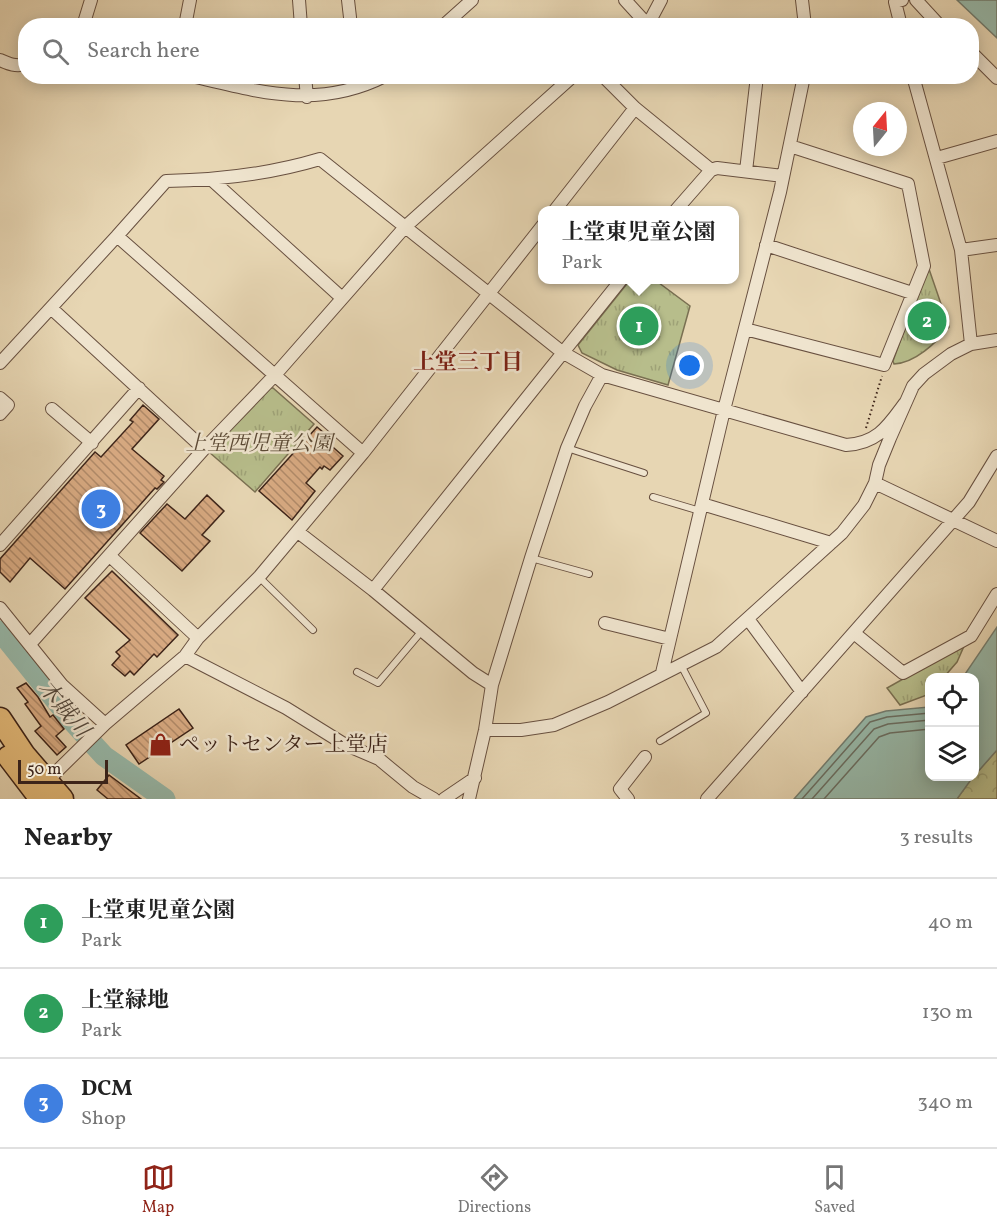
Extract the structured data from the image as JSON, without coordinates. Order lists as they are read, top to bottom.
{
  "districts": ["上堂三丁目"],
  "water": ["木賊川"],
  "parks": ["上堂西児童公園"],
  "places": {
    "shop": ["ペットセンター上堂店"]
  },
  "scale_bar": "50 m",
  "north": "top",
  "page": {
    "search": "Search here",
    "popup": ["上堂東児童公園", "Park"],
    "pins": ["2", "1", "3"],
    "scale": "50 m",
    "heading": ["Nearby", "3 results"],
    "list": [
      {
        "mark": "1",
        "name": "上堂東児童公園",
        "note": "Park",
        "value": "40 m"
      },
      {
        "mark": "2",
        "name": "上堂緑地",
        "note": "Park",
        "value": "130 m"
      },
      {
        "mark": "3",
        "name": "DCM",
        "note": "Shop",
        "value": "340 m"
      }
    ],
    "nav": ["Map", "Directions", "Saved"]
  }
}
